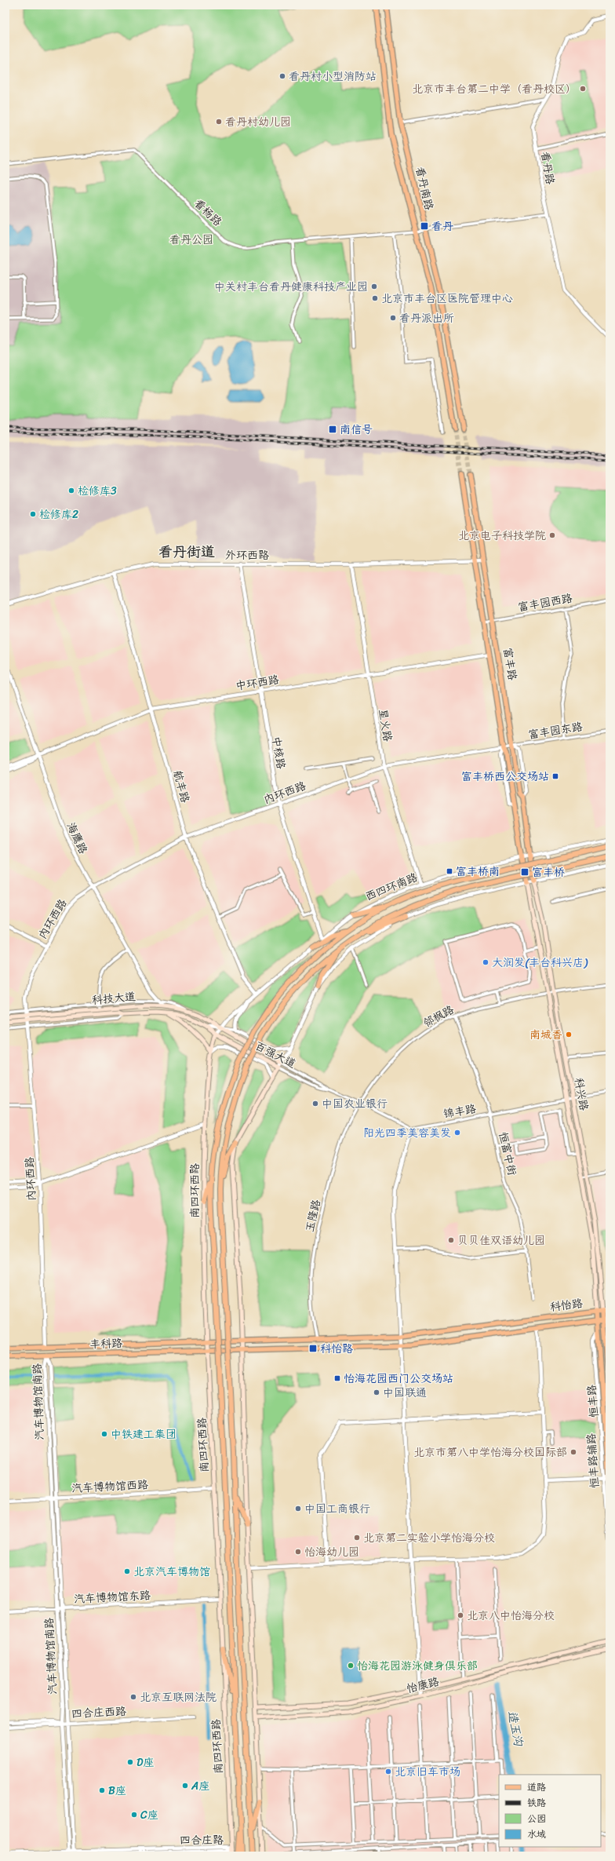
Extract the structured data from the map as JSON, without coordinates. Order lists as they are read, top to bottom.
{
  "streets": {
    "highway": ["西四环南路", "南四环西路"],
    "main road": [
      "看丹南路",
      "富丰路",
      "科技大道",
      "百强大道",
      "科兴路",
      "科怡路",
      "丰科路",
      "恒丰路",
      "怡康路"
    ],
    "street": [
      "看丹路",
      "看杨路",
      "外环西路",
      "富丰园西路",
      "中环西路",
      "星火路",
      "富丰园东路",
      "中核路",
      "航丰路",
      "内环西路",
      "海鹰路",
      "邻枫路",
      "锦丰路",
      "恒富中街",
      "玉隆路",
      "汽车博物馆南路",
      "恒丰路辅路",
      "汽车博物馆西路",
      "汽车博物馆东路",
      "四合庄西路",
      "四合庄路"
    ]
  },
  "crossings": [
    ["看丹路", "看杨路"],
    ["看丹南路", "看杨路"],
    ["外环西路", "富丰路"],
    ["外环西路", "星火路"],
    ["外环西路", "中核路"],
    ["外环西路", "航丰路"],
    ["富丰园西路", "富丰路"],
    ["富丰路", "中环西路"],
    ["富丰路", "富丰园东路"],
    ["富丰路", "内环西路"],
    ["富丰路", "西四环南路"],
    ["富丰路", "科兴路"],
    ["中环西路", "星火路"],
    ["中环西路", "中核路"],
    ["中环西路", "航丰路"],
    ["中环西路", "海鹰路"],
    ["星火路", "内环西路"],
    ["星火路", "西四环南路"],
    ["富丰园东路", "内环西路"],
    ["中核路", "内环西路"],
    ["中核路", "西四环南路"],
    ["航丰路", "内环西路"],
    ["航丰路", "西四环南路"],
    ["内环西路", "海鹰路"],
    ["内环西路", "科技大道"],
    ["内环西路", "丰科路"],
    ["海鹰路", "科技大道"],
    ["西四环南路", "科技大道"],
    ["西四环南路", "百强大道"],
    ["西四环南路", "南四环西路"],
    ["科技大道", "百强大道"],
    ["科技大道", "南四环西路"],
    ["邻枫路", "百强大道"],
    ["邻枫路", "科兴路"],
    ["邻枫路", "恒富中街"],
    ["邻枫路", "玉隆路"],
    ["百强大道", "南四环西路"],
    ["百强大道", "玉隆路"],
    ["科兴路", "锦丰路"],
    ["科兴路", "科怡路"],
    ["科兴路", "恒丰路"],
    ["锦丰路", "恒富中街"],
    ["南四环西路", "科怡路"],
    ["南四环西路", "丰科路"],
    ["南四环西路", "汽车博物馆西路"],
    ["南四环西路", "汽车博物馆东路"],
    ["南四环西路", "四合庄路"],
    ["玉隆路", "科怡路"],
    ["科怡路", "丰科路"],
    ["科怡路", "恒丰路"],
    ["丰科路", "汽车博物馆南路"],
    ["恒丰路", "恒丰路辅路"],
    ["汽车博物馆南路", "汽车博物馆西路"],
    ["汽车博物馆南路", "汽车博物馆东路"],
    ["汽车博物馆南路", "四合庄西路"],
    ["汽车博物馆南路", "四合庄路"]
  ],
  "districts": ["看丹街道"],
  "water": ["造玉沟"],
  "parks": ["看丹公园"],
  "places": {
    "other": [
      "看丹村小型消防站",
      "北京市丰台第二中学（看丹校区）",
      "看丹村幼儿园",
      "中关村丰台看丹健康科技产业园",
      "北京市丰台区医院管理中心",
      "看丹派出所",
      "检修库3",
      "检修库2",
      "北京电子科技学院",
      "大润发(丰台科兴店)",
      "南城香",
      "中国农业银行",
      "阳光四季美容美发",
      "贝贝佳双语幼儿园",
      "中国联通",
      "中铁建工集团",
      "北京市第八中学怡海分校国际部",
      "中国工商银行",
      "北京第二实验小学怡海分校",
      "怡海幼儿园",
      "北京汽车博物馆",
      "北京八中怡海分校",
      "怡海花园游泳健身俱乐部",
      "北京互联网法院",
      "D座",
      "北京旧车市场",
      "A座",
      "B座",
      "C座"
    ],
    "transit": [
      "看丹",
      "南信号",
      "富丰桥西公交场站",
      "富丰桥南",
      "富丰桥",
      "科怡路",
      "怡海花园西门公交场站"
    ]
  },
  "legend": [
    "道路",
    "铁路",
    "公园",
    "水域"
  ]
}
